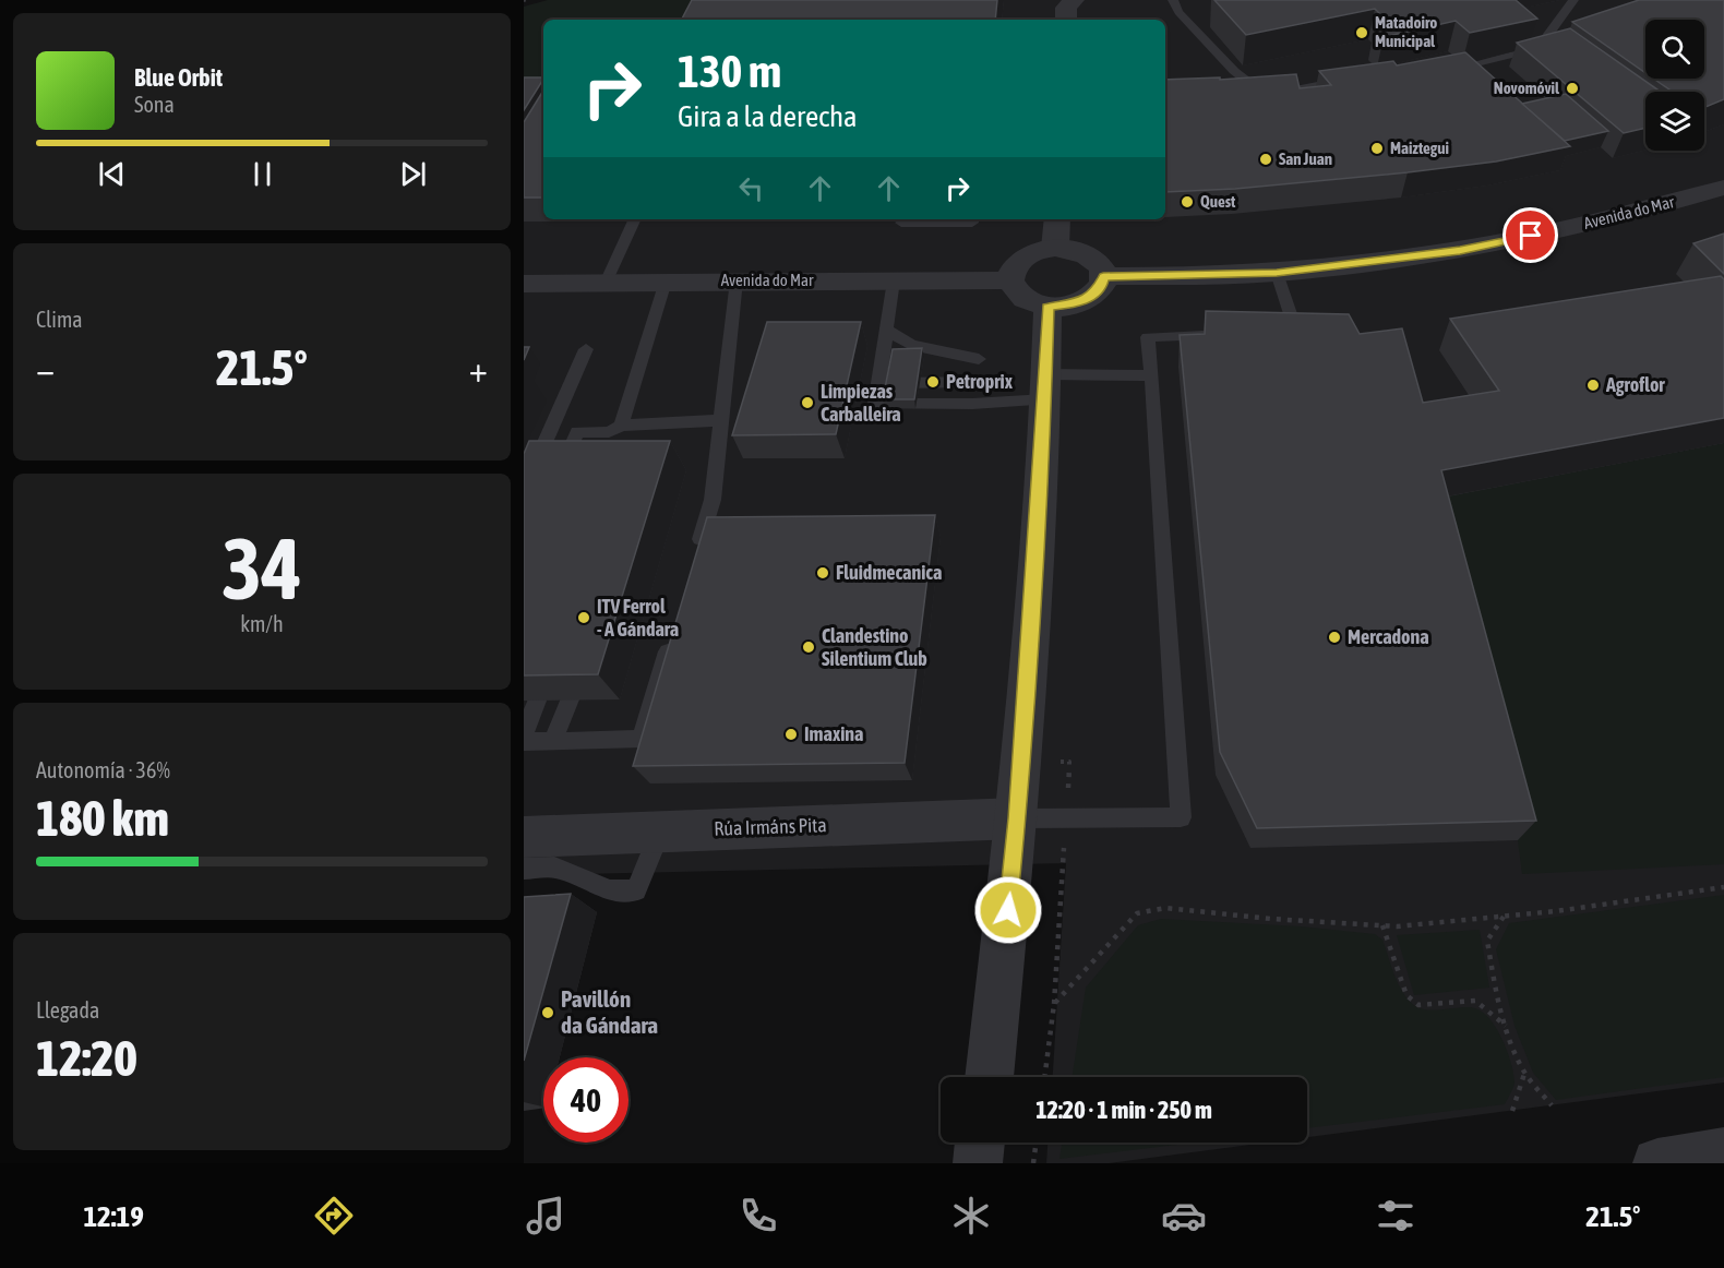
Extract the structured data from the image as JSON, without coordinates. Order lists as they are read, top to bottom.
{
  "streets": {
    "street": ["Avenida do Mar", "Rúa Irmáns Pita"]
  },
  "places": [
    "Matadoiro Municipal",
    "Novomóvil",
    "Maiztegui",
    "San Juan",
    "Quest",
    "Petroprix",
    "Agroflor",
    "Limpiezas Carballeira",
    "Fluidmecanica",
    "ITV Ferrol - A Gándara",
    "Mercadona",
    "Clandestino Silentium Club",
    "Imaxina",
    "Pavillón da Gándara"
  ],
  "page": {
    "turn": ["130 m", "Gira a la derecha"],
    "song": ["Blue Orbit", "Sona"],
    "tile": [
      "Clima",
      ["34", "km/h"],
      ["Autonomía · 36%", "180 km"],
      ["Llegada", "12:20"]
    ],
    "heat": ["−", "21.5°", "+"],
    "limit": "40",
    "trip": "12:20 · 1 min · 250 m",
    "tabs": ["12:19", "21.5°"]
  }
}
